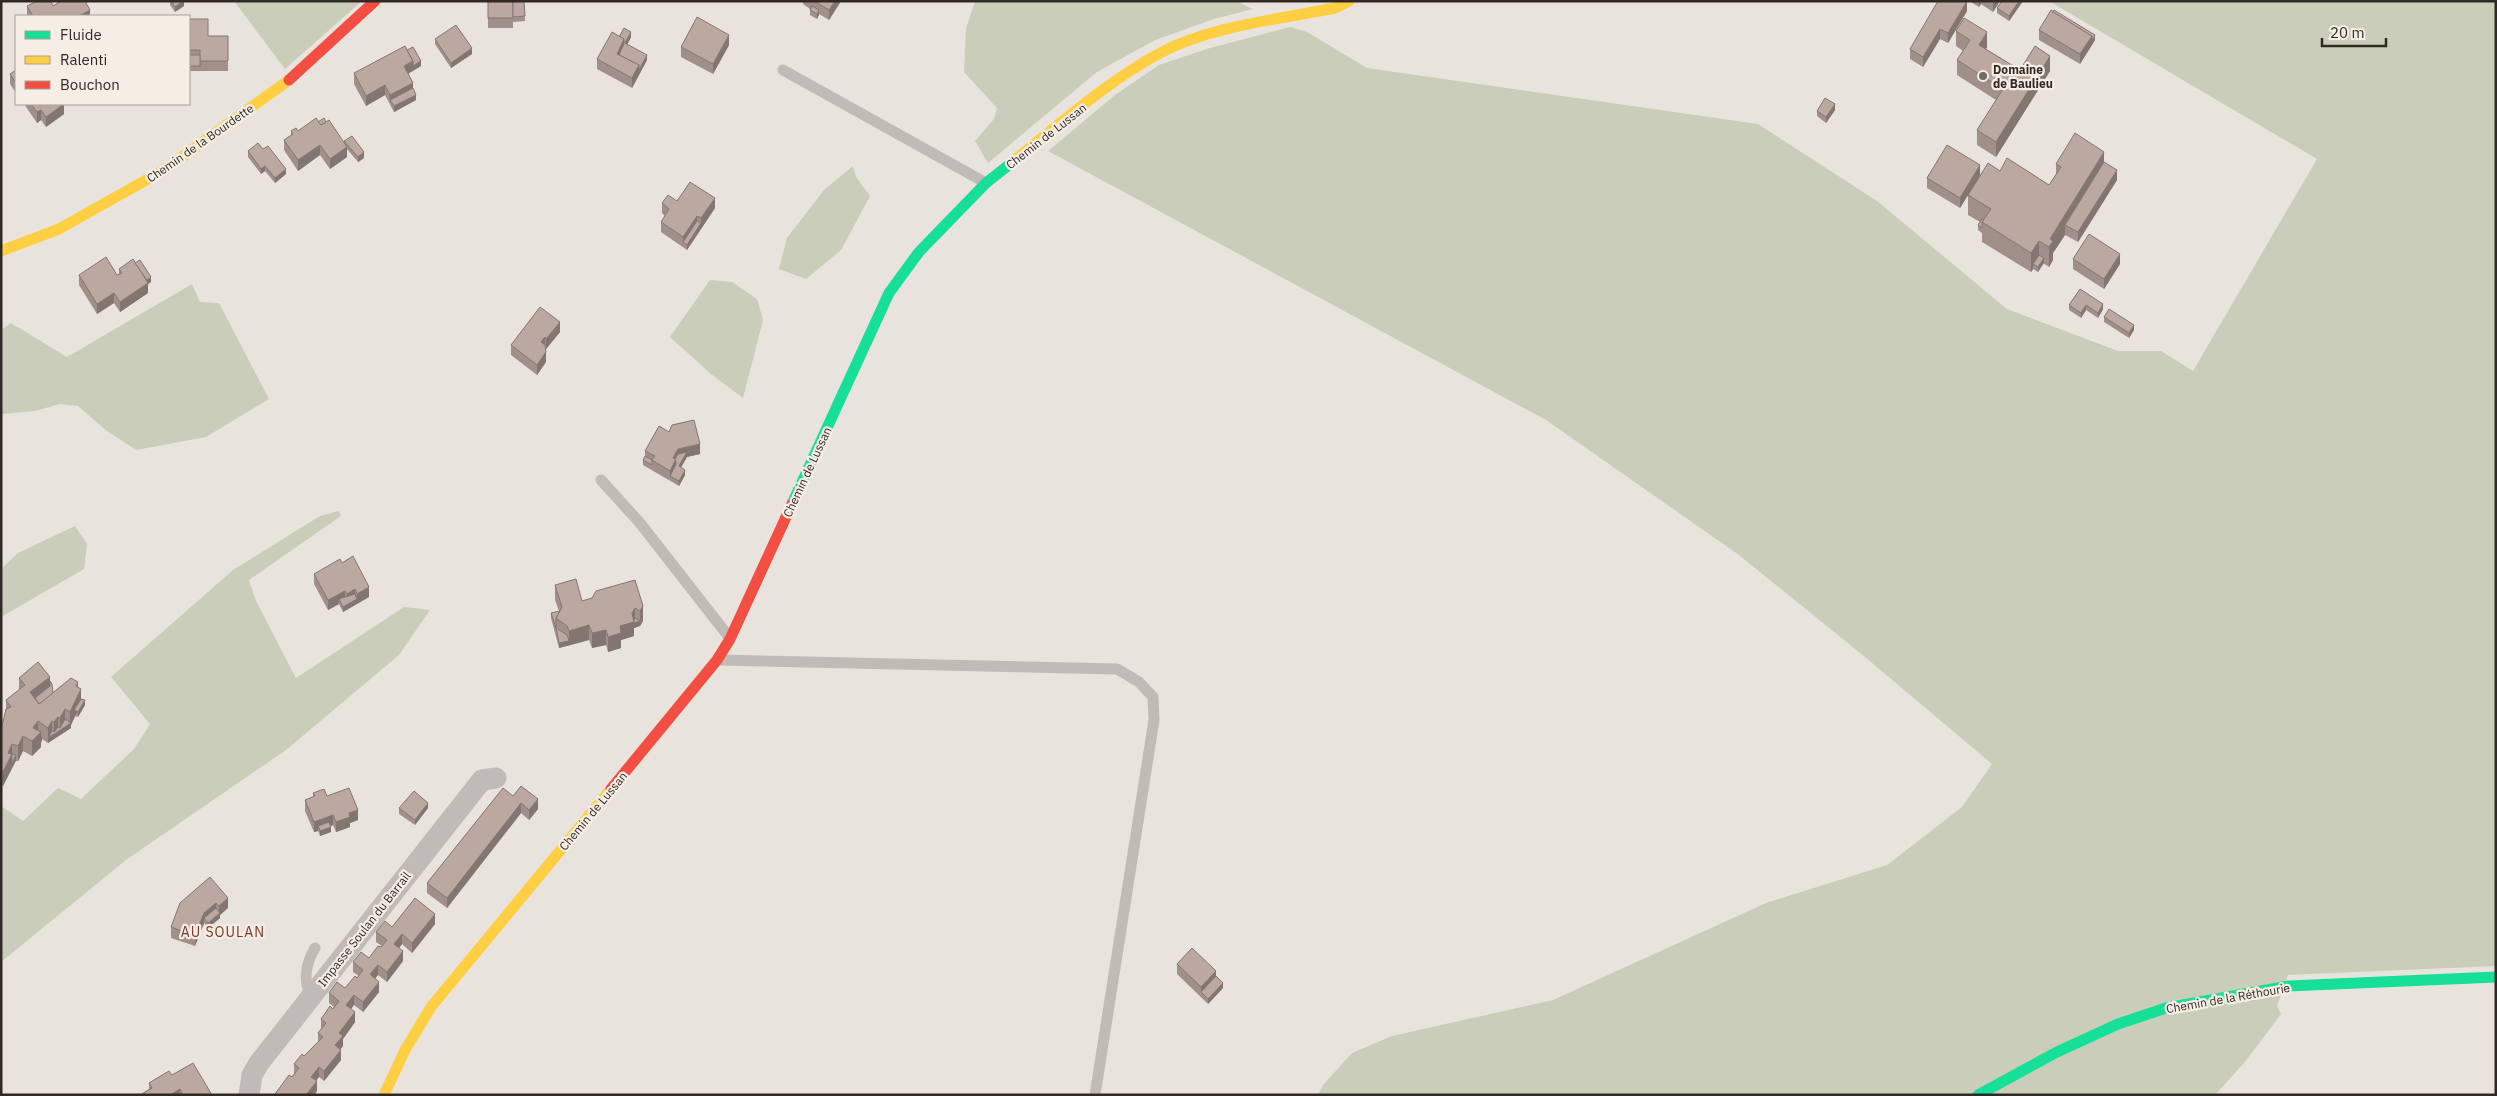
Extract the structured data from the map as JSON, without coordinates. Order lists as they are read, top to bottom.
{
  "streets": {
    "street": [
      "Chemin de Lussan",
      "Chemin de la Bourdette",
      "Impasse Soulan du Barrail",
      "Chemin de la Réthourie"
    ]
  },
  "districts": ["AU SOULAN"],
  "places": ["Domaine de Baulieu"],
  "legend": ["Fluide", "Ralenti", "Bouchon"],
  "scale_bar": "20 m"
}
